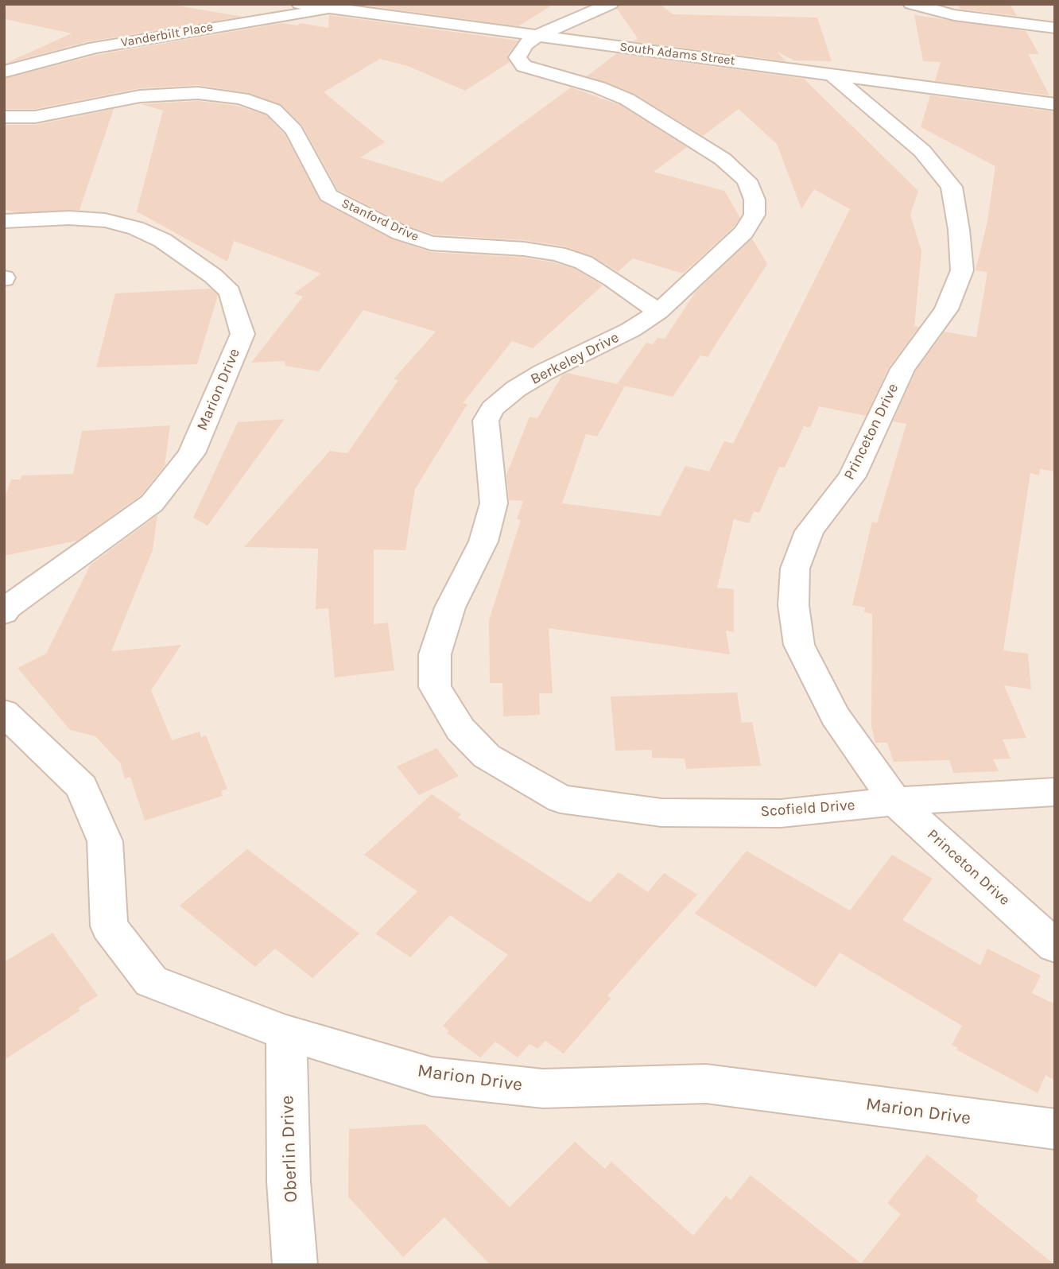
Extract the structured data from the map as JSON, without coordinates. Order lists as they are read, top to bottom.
{
  "streets": {
    "street": [
      "Vanderbilt Place",
      "South Adams Street",
      "Stanford Drive",
      "Berkeley Drive",
      "Marion Drive",
      "Princeton Drive",
      "Scofield Drive",
      "Oberlin Drive"
    ]
  },
  "crossings": [
    ["Vanderbilt Place", "South Adams Street"],
    ["South Adams Street", "Berkeley Drive"],
    ["South Adams Street", "Princeton Drive"],
    ["Stanford Drive", "Berkeley Drive"],
    ["Berkeley Drive", "Scofield Drive"],
    ["Marion Drive", "Oberlin Drive"],
    ["Princeton Drive", "Scofield Drive"]
  ]
}
